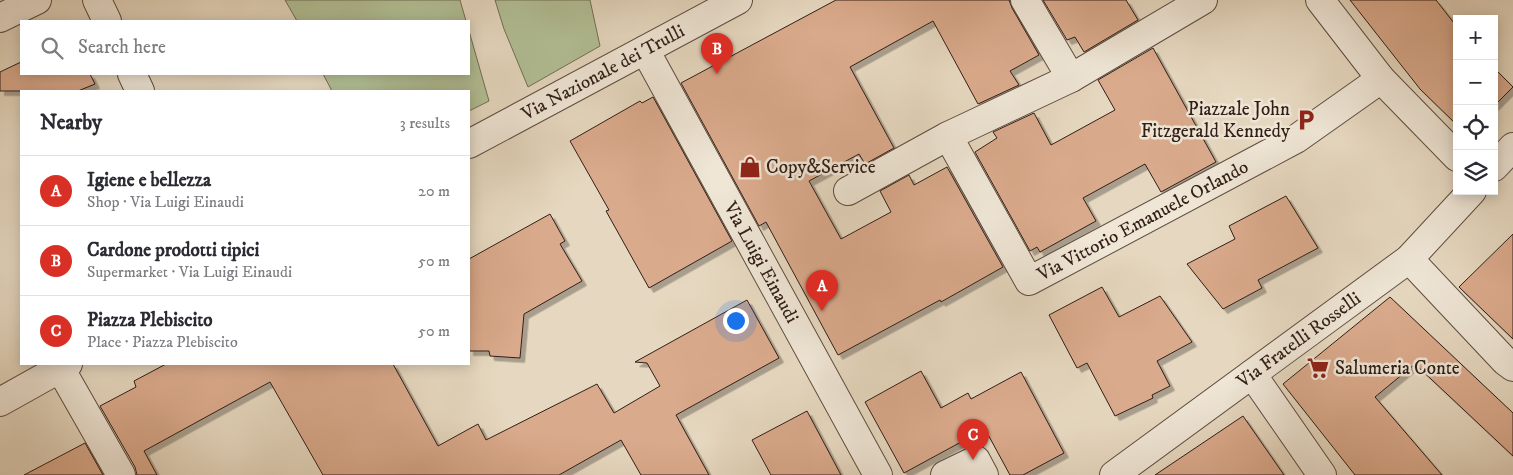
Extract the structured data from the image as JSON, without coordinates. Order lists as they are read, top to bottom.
{
  "streets": {
    "street": [
      "Via Nazionale dei Trulli",
      "Via Vittorio Emanuele Orlando",
      "Via Luigi Einaudi",
      "Via Fratelli Rosselli"
    ]
  },
  "crossings": [
    ["Via Nazionale dei Trulli", "Via Luigi Einaudi"]
  ],
  "places": {
    "parking": ["Piazzale John Fitzgerald Kennedy"],
    "shop": ["Copy&Service"],
    "supermarket": ["Salumeria Conte"]
  },
  "page": {
    "map_buttons": ["+", "−"],
    "search": "Search here",
    "pins": ["B", "A", "C"],
    "heading": ["Nearby", "3 results"],
    "list": [
      {
        "mark": "A",
        "name": "Igiene e bellezza",
        "note": "Shop · Via Luigi Einaudi",
        "value": "20 m"
      },
      {
        "mark": "B",
        "name": "Cardone prodotti tipici",
        "note": "Supermarket · Via Luigi Einaudi",
        "value": "50 m"
      },
      {
        "mark": "C",
        "name": "Piazza Plebiscito",
        "note": "Place · Piazza Plebiscito",
        "value": "50 m"
      }
    ]
  }
}
